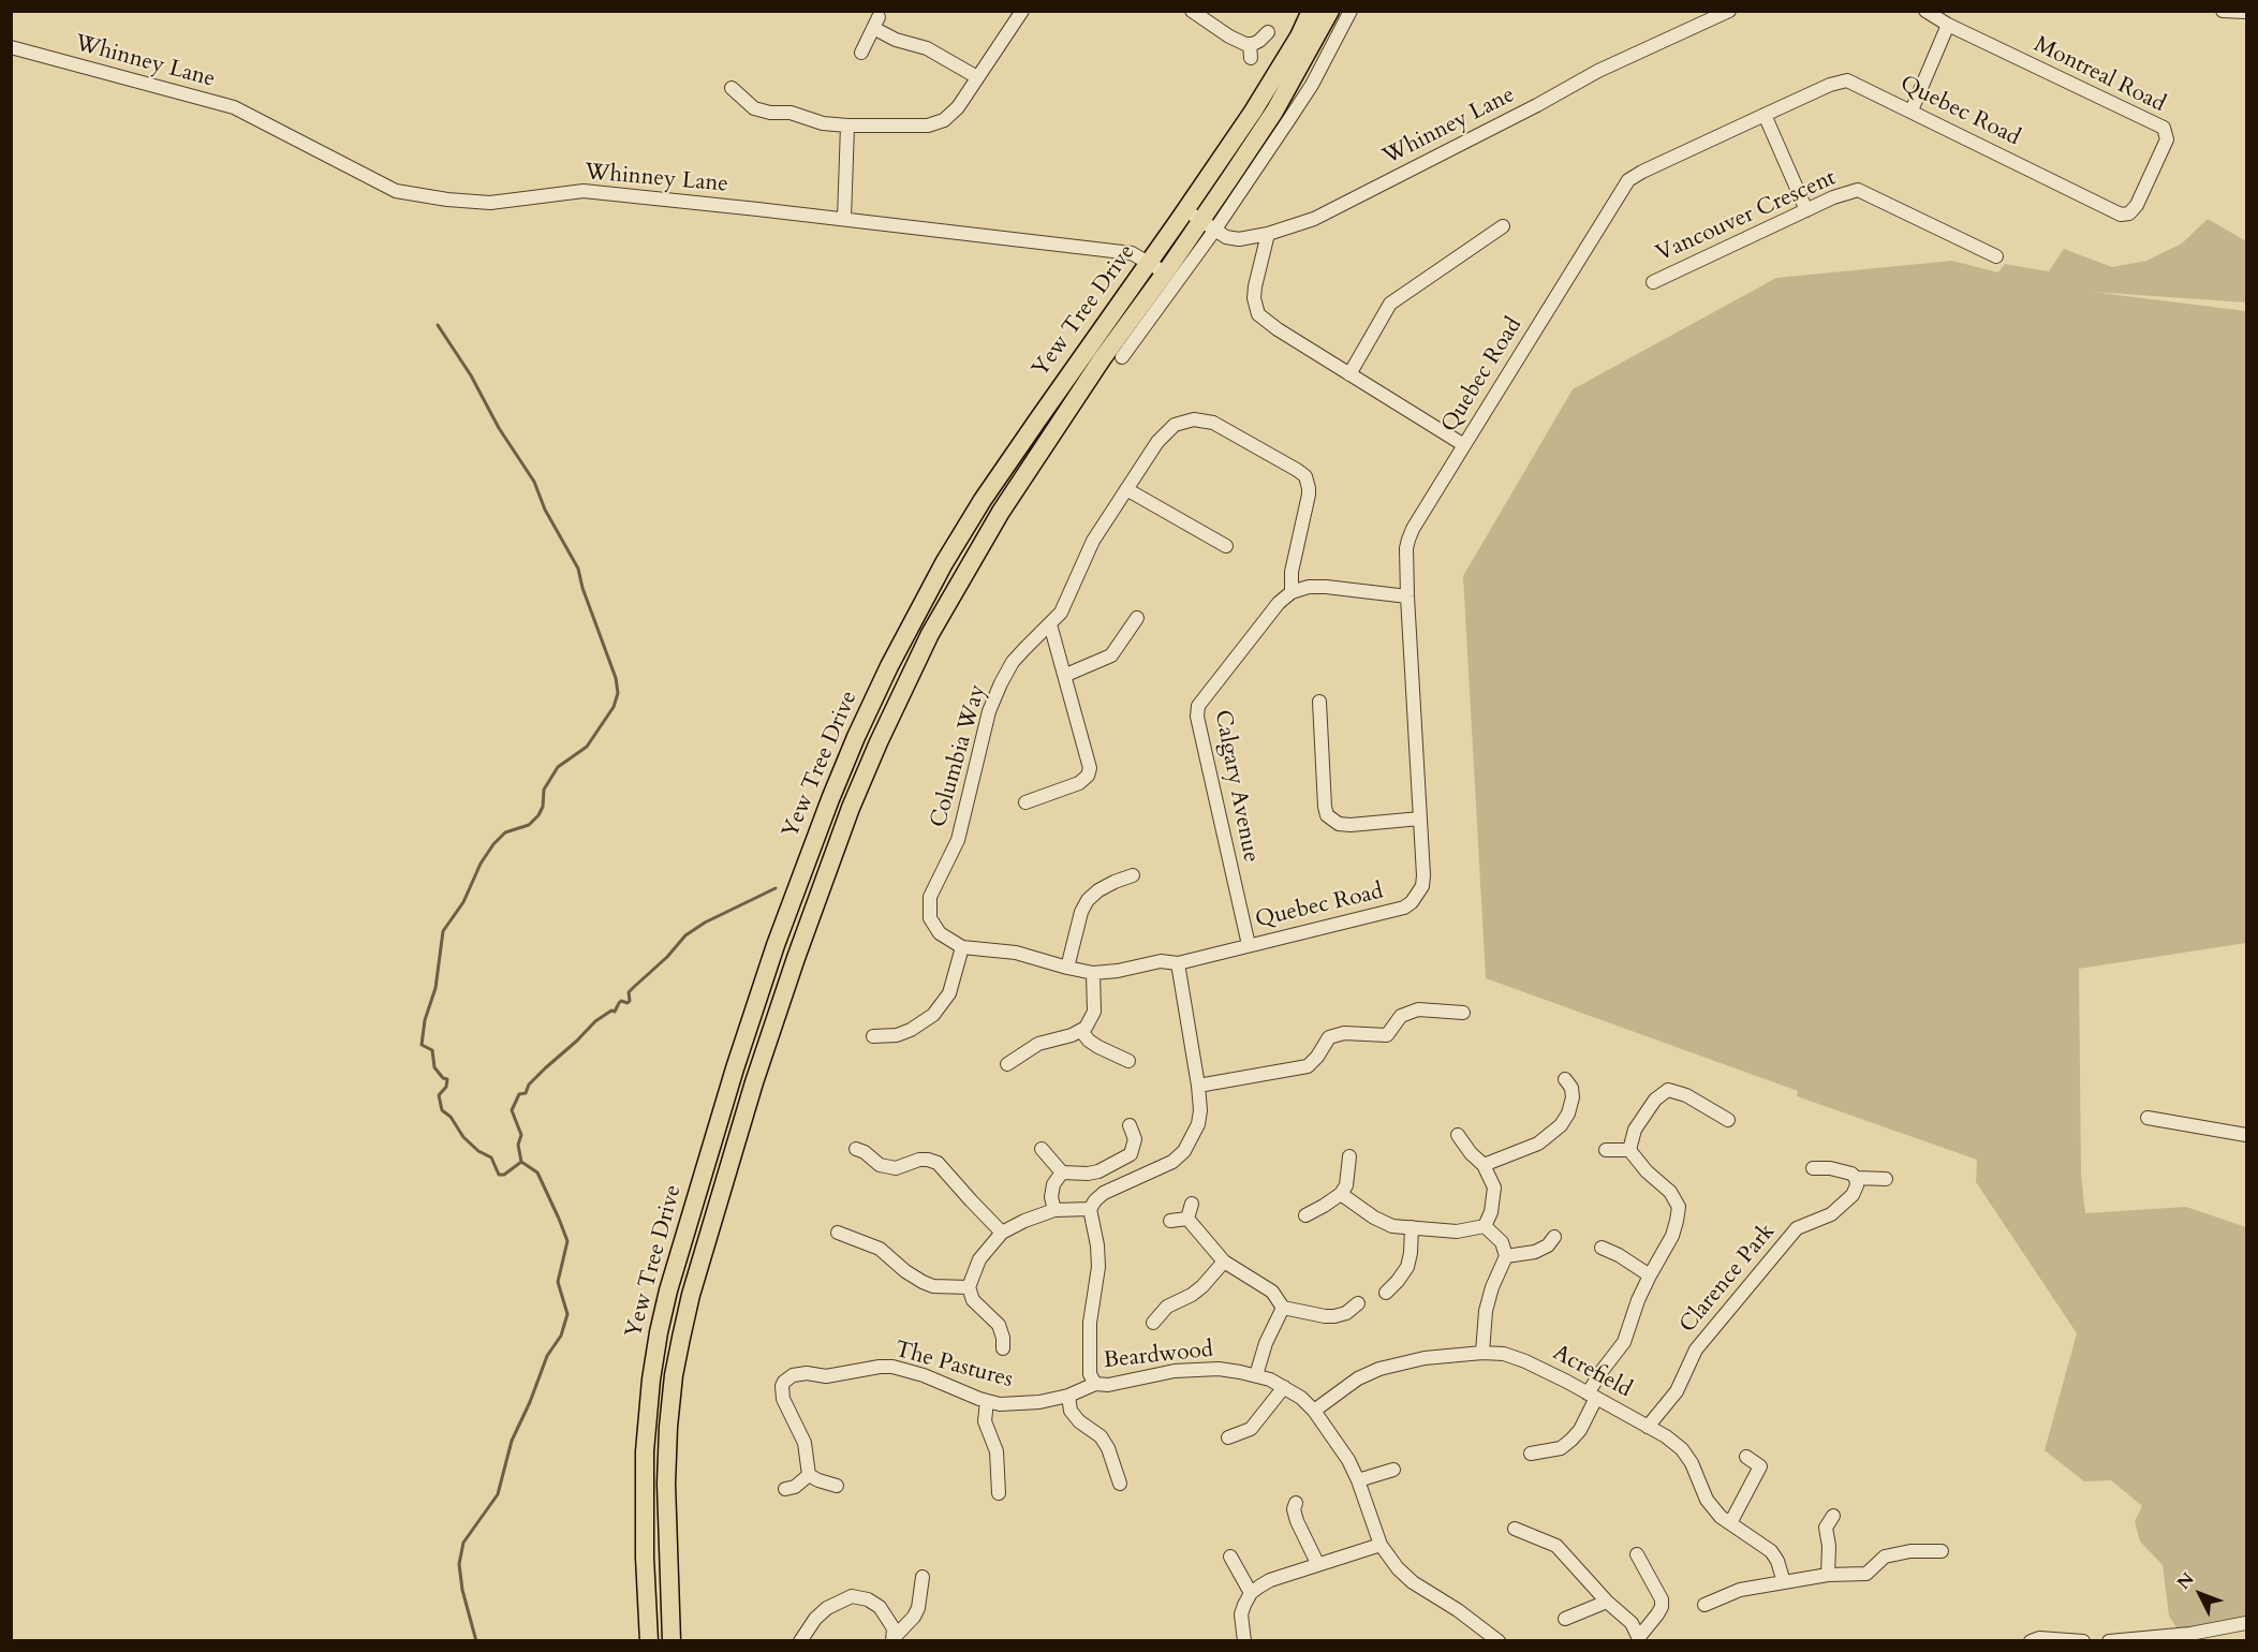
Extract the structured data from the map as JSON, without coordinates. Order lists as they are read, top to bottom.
{
  "streets": {
    "highway": ["Yew Tree Drive"],
    "street": [
      "Whinney Lane",
      "Montreal Road",
      "Quebec Road",
      "Vancouver Crescent",
      "Columbia Way",
      "Calgary Avenue",
      "Clarence Park",
      "Beardwood",
      "The Pastures",
      "Acrefield"
    ]
  },
  "crossings": [
    ["Whinney Lane", "Yew Tree Drive"],
    ["Montreal Road", "Quebec Road"],
    ["Quebec Road", "Calgary Avenue"],
    ["Columbia Way", "Calgary Avenue"],
    ["Clarence Park", "Acrefield"],
    ["Beardwood", "The Pastures"],
    ["Beardwood", "Acrefield"]
  ],
  "north": "top left"
}
